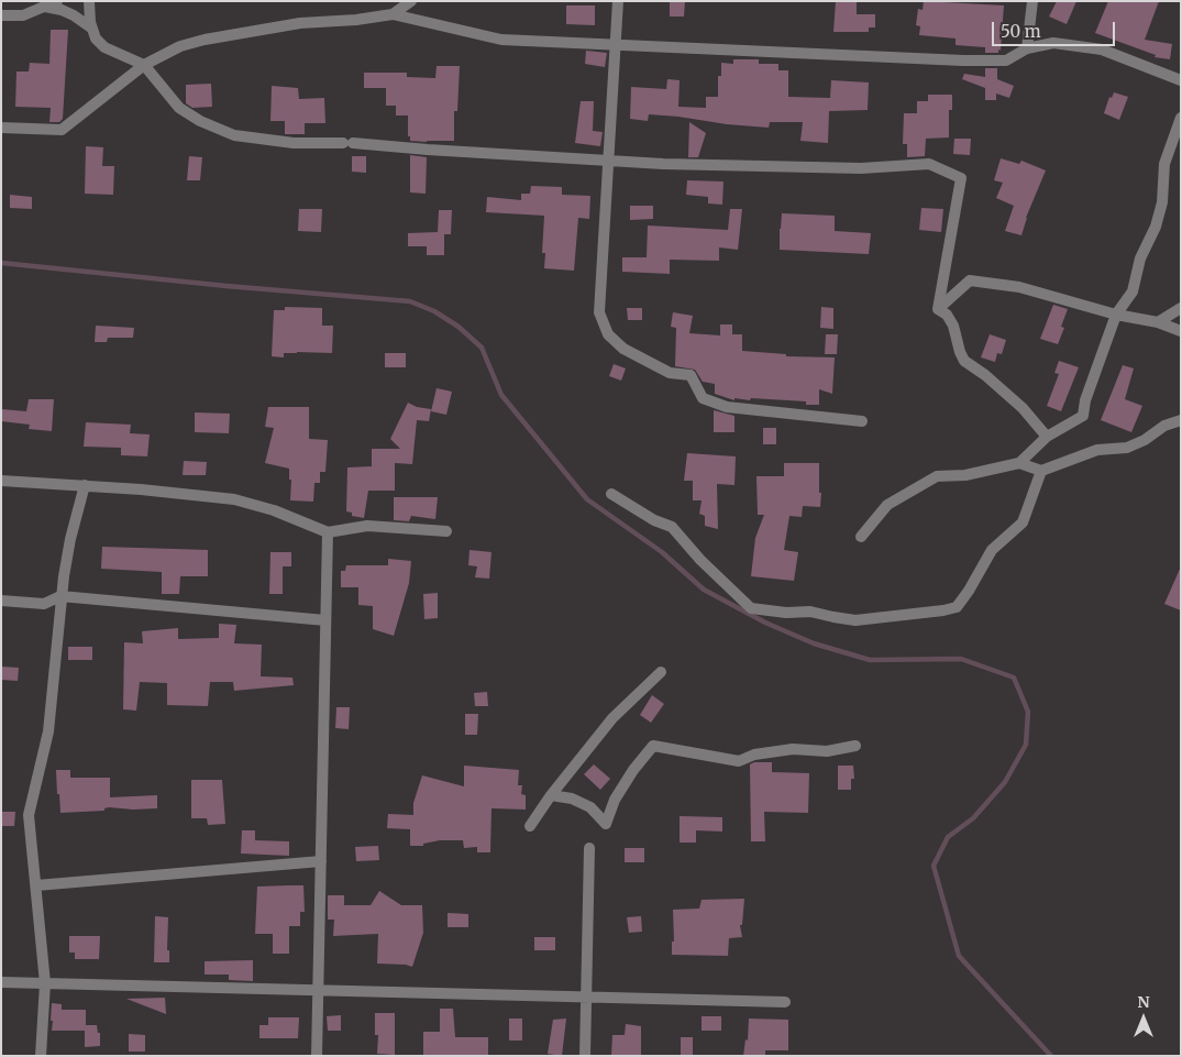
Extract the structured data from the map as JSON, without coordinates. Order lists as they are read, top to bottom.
{
  "scale_bar": "50 m",
  "north": "top"
}
